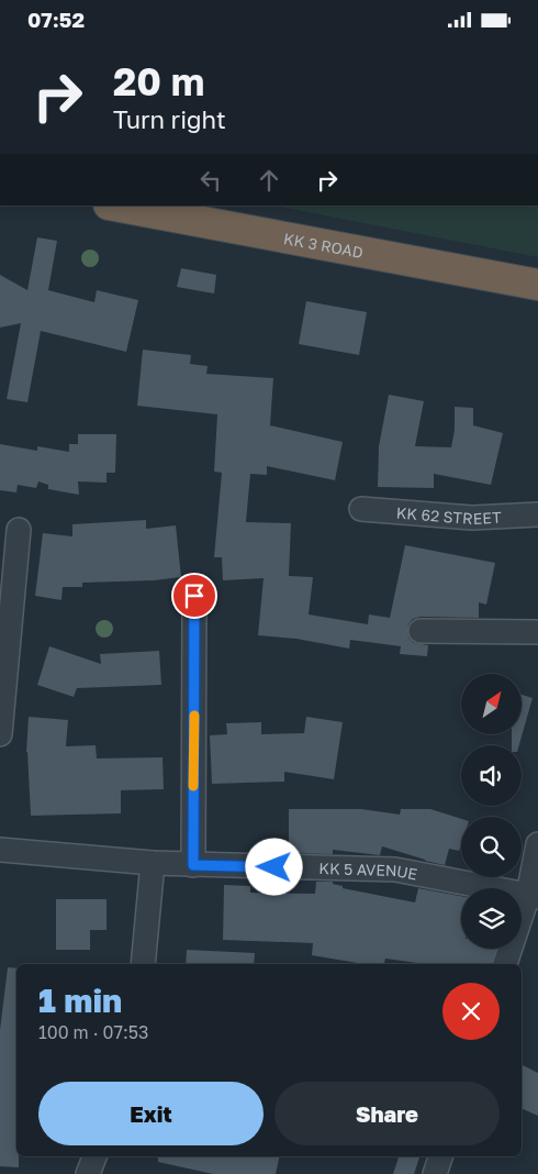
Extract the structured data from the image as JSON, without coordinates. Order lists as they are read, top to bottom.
{
  "streets": {
    "highway": ["KK 3 ROAD"],
    "street": ["KK 62 STREET", "KK 5 AVENUE"]
  },
  "north": "top right",
  "page": {
    "status": "07:52",
    "turn": ["20 m", "Turn right"],
    "heading": ["1 min", "100 m · 07:53"],
    "buttons": ["Exit", "Share"]
  }
}
